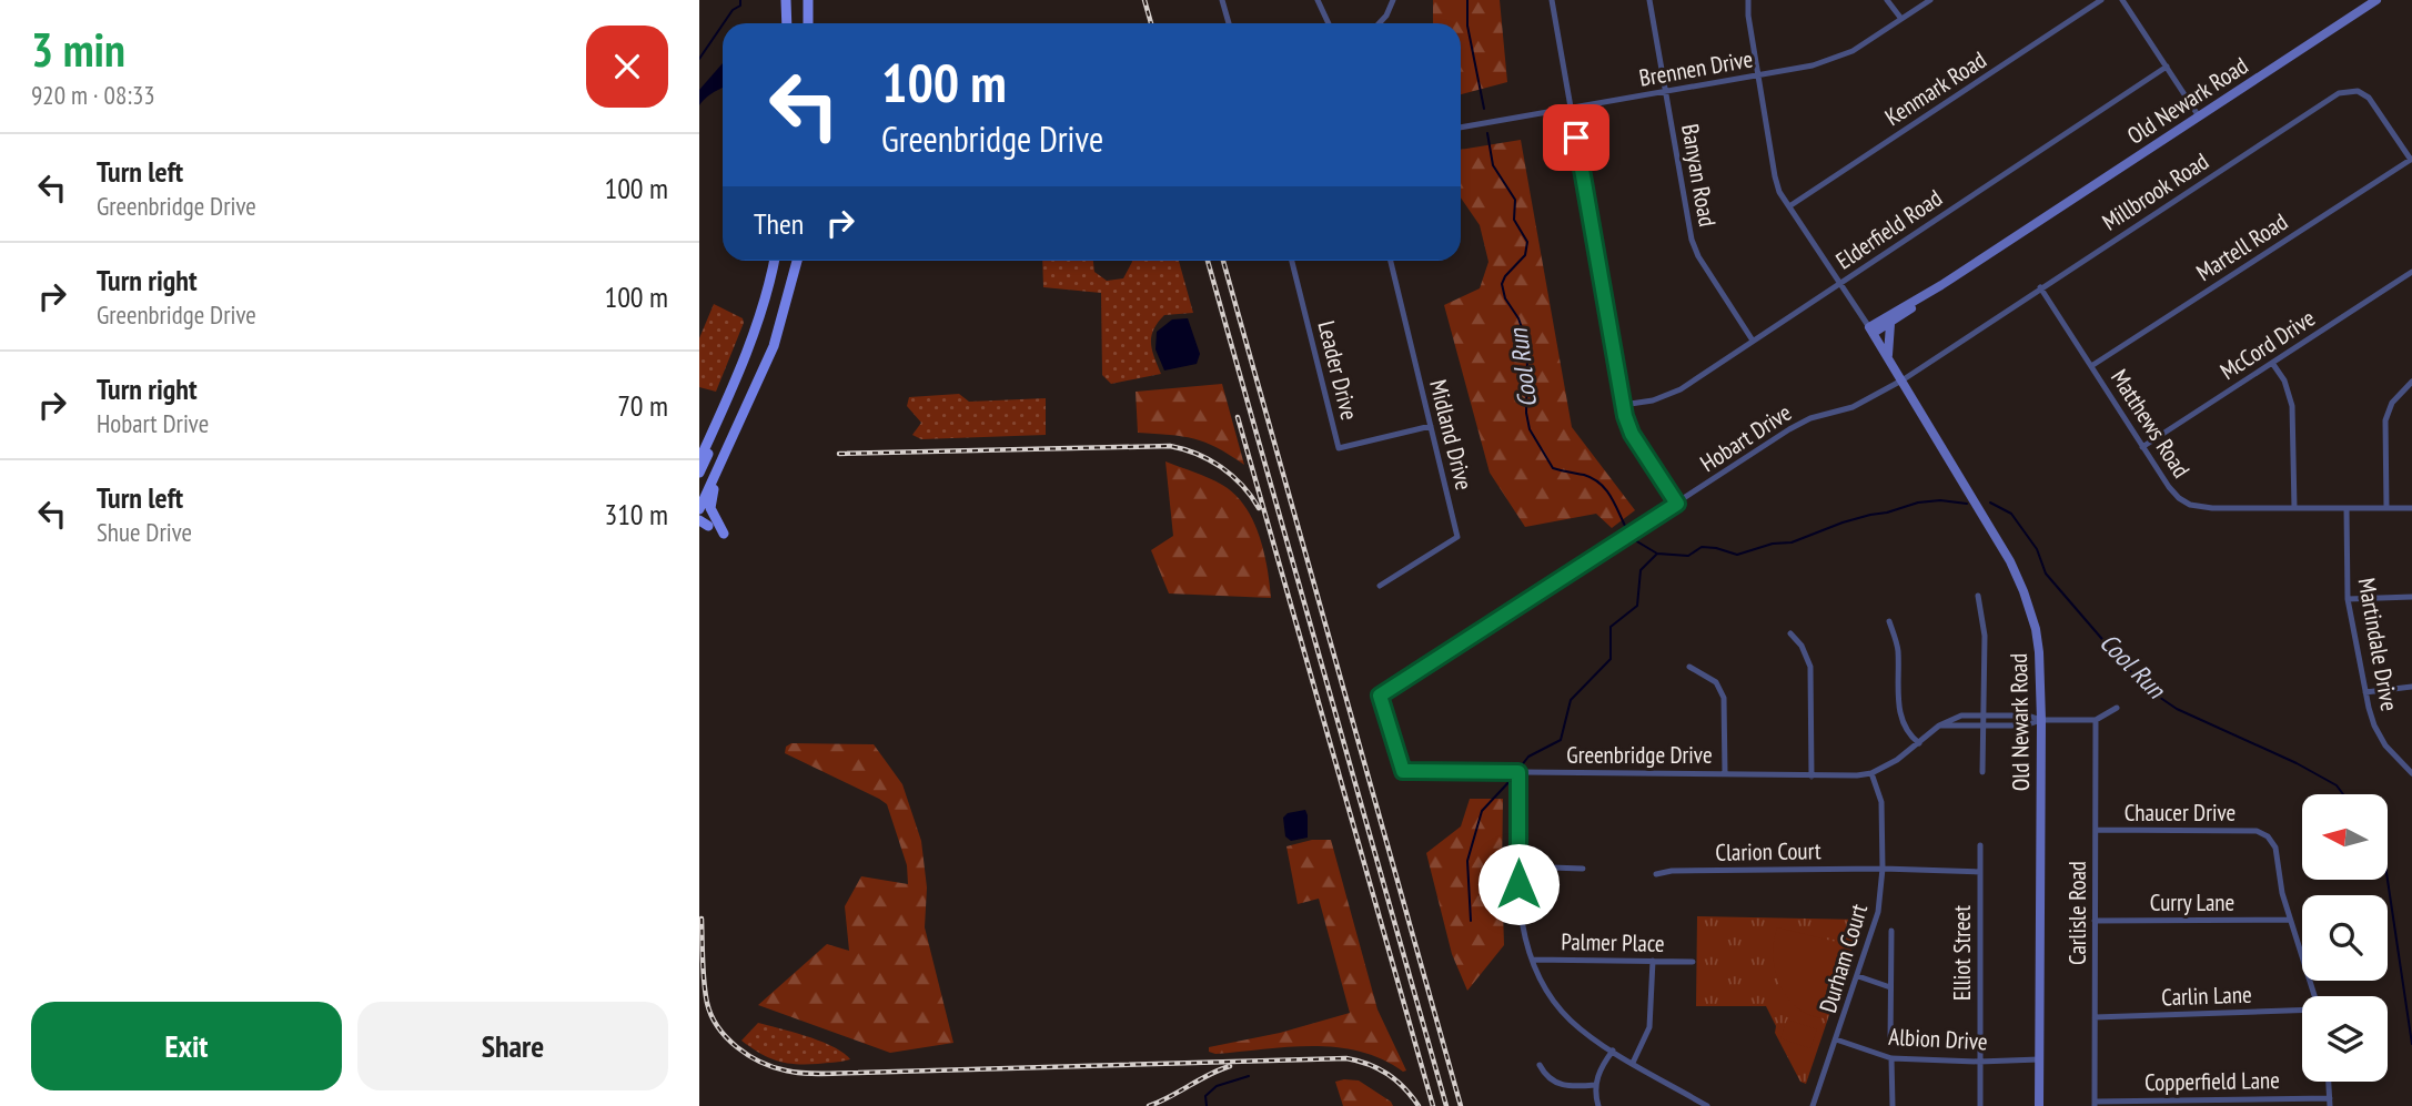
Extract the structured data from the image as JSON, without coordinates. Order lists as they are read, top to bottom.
{
  "streets": {
    "street": [
      "Brennen Drive",
      "Kenmark Road",
      "Old Newark Road",
      "Banyan Road",
      "Millbrook Road",
      "Elderfield Road",
      "Martell Road",
      "McCord Drive",
      "Leader Drive",
      "Matthews Road",
      "Midland Drive",
      "Hobart Drive",
      "Martindale Drive",
      "Greenbridge Drive",
      "Chaucer Drive",
      "Clarion Court",
      "Curry Lane",
      "Carlisle Road",
      "Palmer Place",
      "Elliot Street",
      "Durham Court",
      "Carlin Lane",
      "Albion Drive",
      "Copperfield Lane"
    ]
  },
  "crossings": [
    ["Brennen Drive", "Banyan Road"],
    ["Old Newark Road", "Millbrook Road"],
    ["Old Newark Road", "Hobart Drive"],
    ["Old Newark Road", "Greenbridge Drive"],
    ["Old Newark Road", "Albion Drive"],
    ["Banyan Road", "Elderfield Road"],
    ["Millbrook Road", "Martell Road"],
    ["Millbrook Road", "Matthews Road"],
    ["Millbrook Road", "Hobart Drive"],
    ["Martell Road", "Matthews Road"],
    ["McCord Drive", "Matthews Road"],
    ["Leader Drive", "Midland Drive"],
    ["Matthews Road", "Martindale Drive"],
    ["Hobart Drive", "Greenbridge Drive"],
    ["Greenbridge Drive", "Durham Court"],
    ["Chaucer Drive", "Curry Lane"],
    ["Chaucer Drive", "Carlisle Road"],
    ["Clarion Court", "Elliot Street"],
    ["Clarion Court", "Durham Court"],
    ["Curry Lane", "Carlisle Road"],
    ["Carlisle Road", "Carlin Lane"],
    ["Carlisle Road", "Copperfield Lane"],
    ["Elliot Street", "Albion Drive"],
    ["Durham Court", "Albion Drive"]
  ],
  "water": ["Cool Run"],
  "north": "left",
  "page": {
    "heading": ["3 min", "920 m · 08:33"],
    "turn": ["100 m", "Greenbridge Drive"],
    "list": [
      {
        "name": "Turn left",
        "note": "Greenbridge Drive",
        "value": "100 m"
      },
      {
        "name": "Turn right",
        "note": "Greenbridge Drive",
        "value": "100 m"
      },
      {
        "name": "Turn right",
        "note": "Hobart Drive",
        "value": "70 m"
      },
      {
        "name": "Turn left",
        "note": "Shue Drive",
        "value": "310 m"
      }
    ],
    "then": "Then",
    "buttons": ["Exit", "Share"]
  }
}
